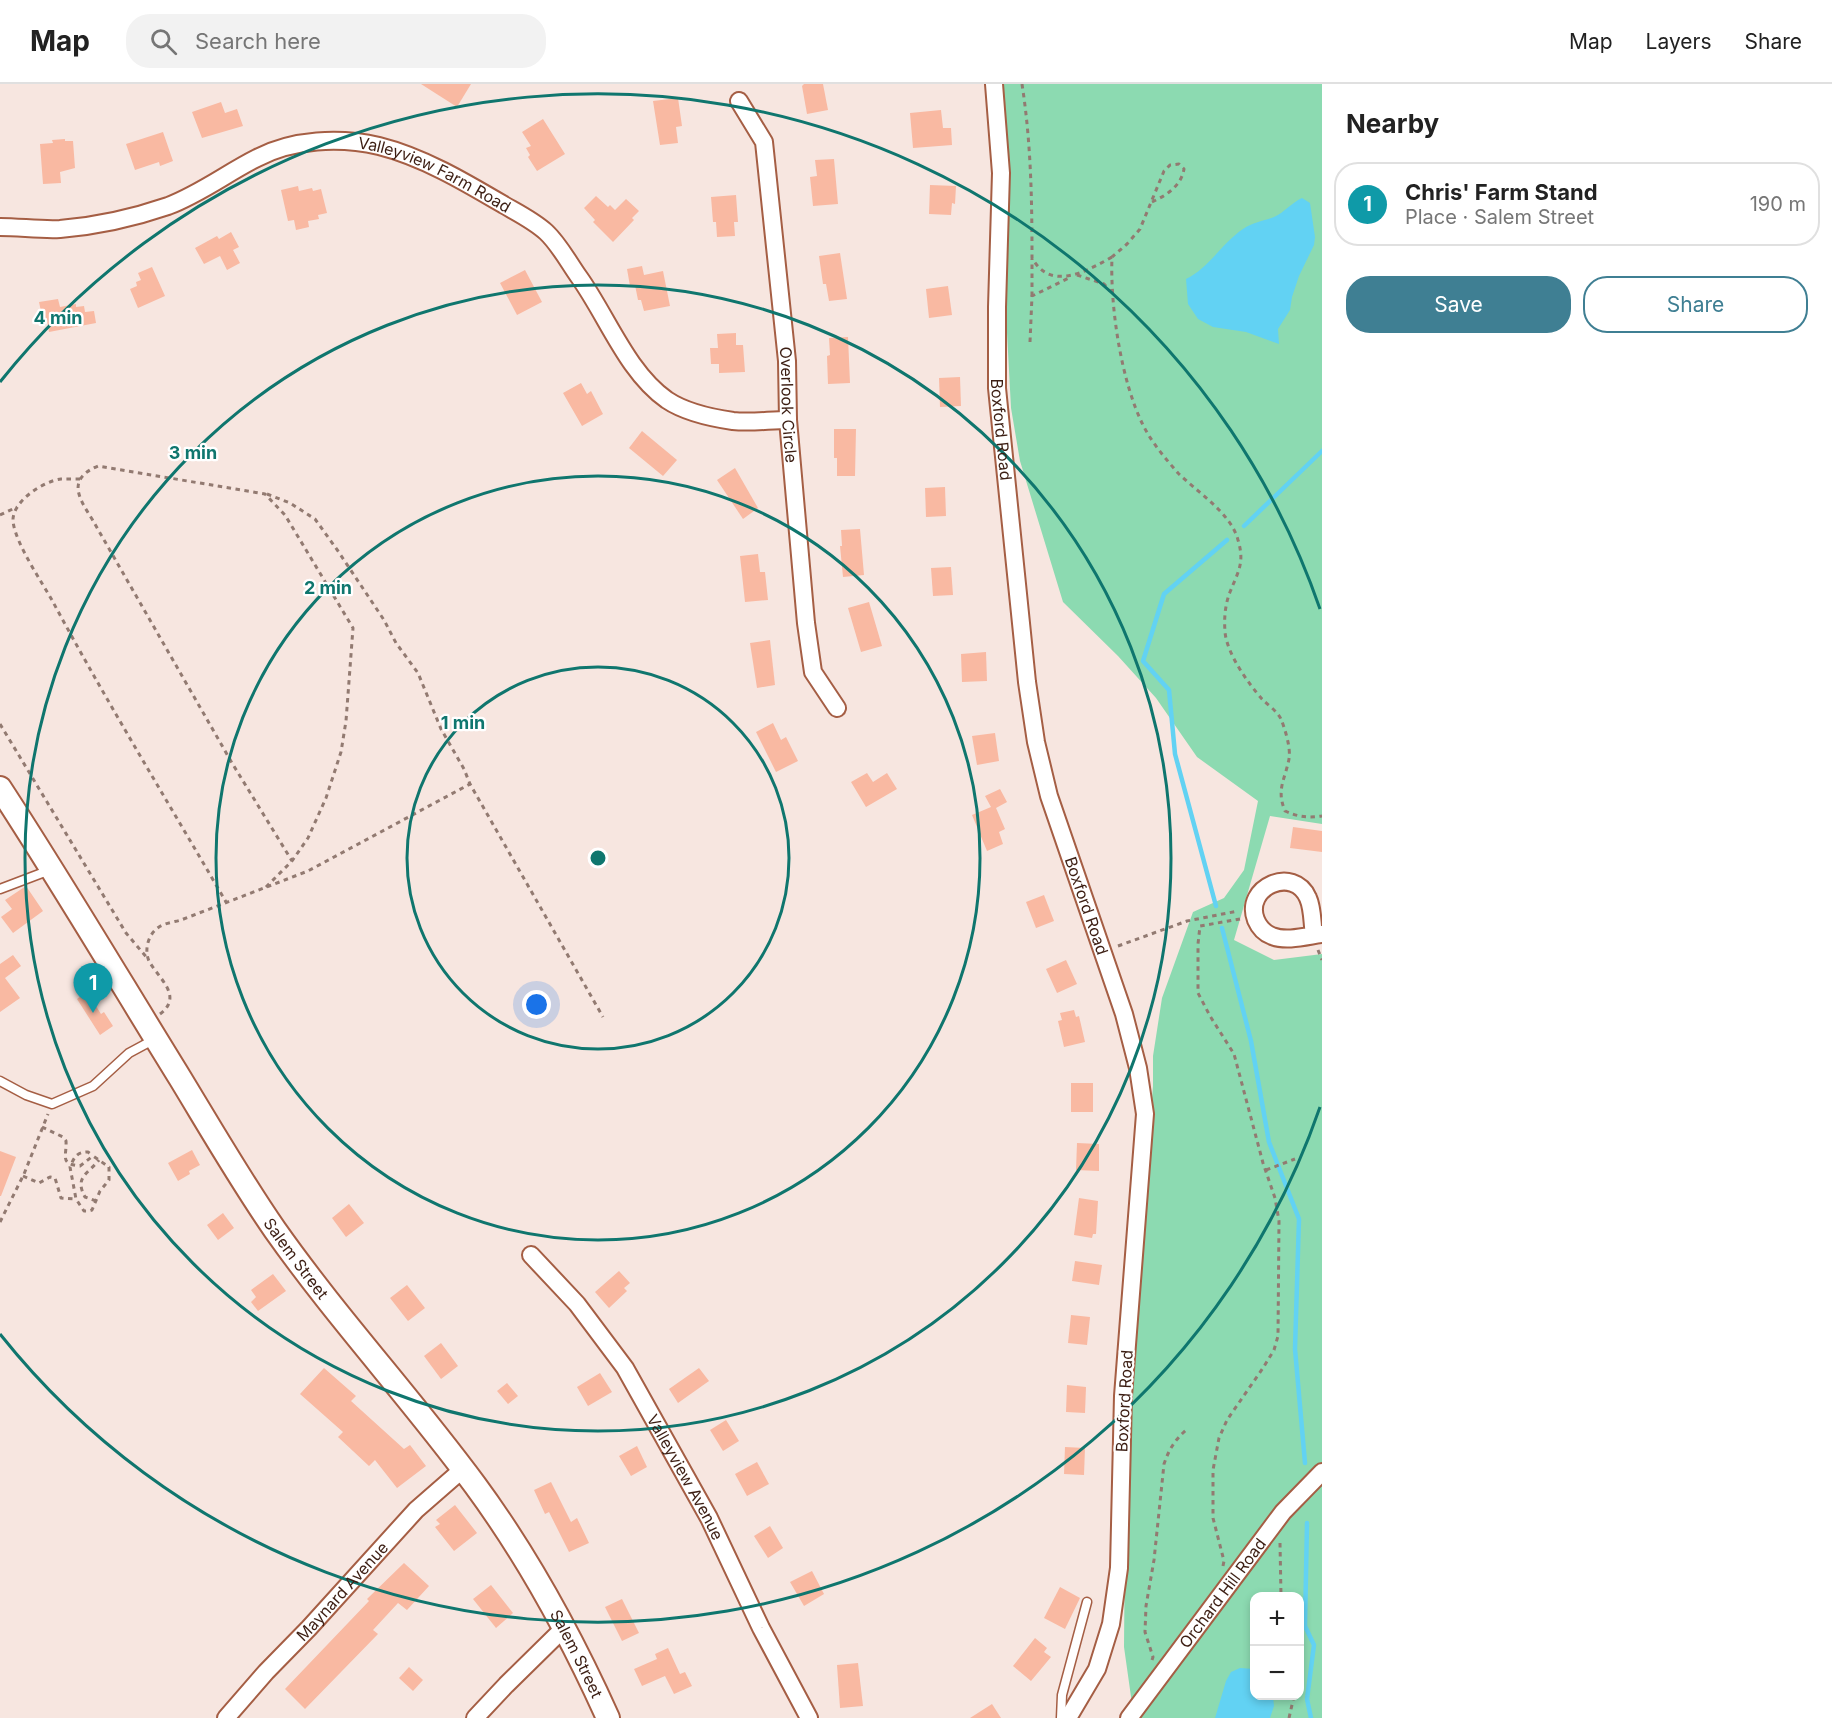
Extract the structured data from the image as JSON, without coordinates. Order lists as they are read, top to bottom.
{
  "streets": {
    "main road": ["Salem Street"],
    "street": [
      "Valleyview Farm Road",
      "Overlook Circle",
      "Boxford Road",
      "Valleyview Avenue",
      "Maynard Avenue",
      "Orchard Hill Road"
    ]
  },
  "crossings": [
    ["Valleyview Farm Road", "Overlook Circle"],
    ["Salem Street", "Maynard Avenue"]
  ],
  "page": {
    "header": "Map",
    "search": "Search here",
    "nav": ["Map", "Layers", "Share"],
    "heading": "Nearby",
    "list": [
      {
        "mark": "1",
        "name": "Chris' Farm Stand",
        "note": "Place · Salem Street",
        "value": "190 m"
      }
    ],
    "buttons": ["Save", "Share"],
    "pins": "1",
    "map_buttons": ["+", "−"]
  },
  "rings": [
    "4 min",
    "3 min",
    "2 min",
    "1 min"
  ]
}
